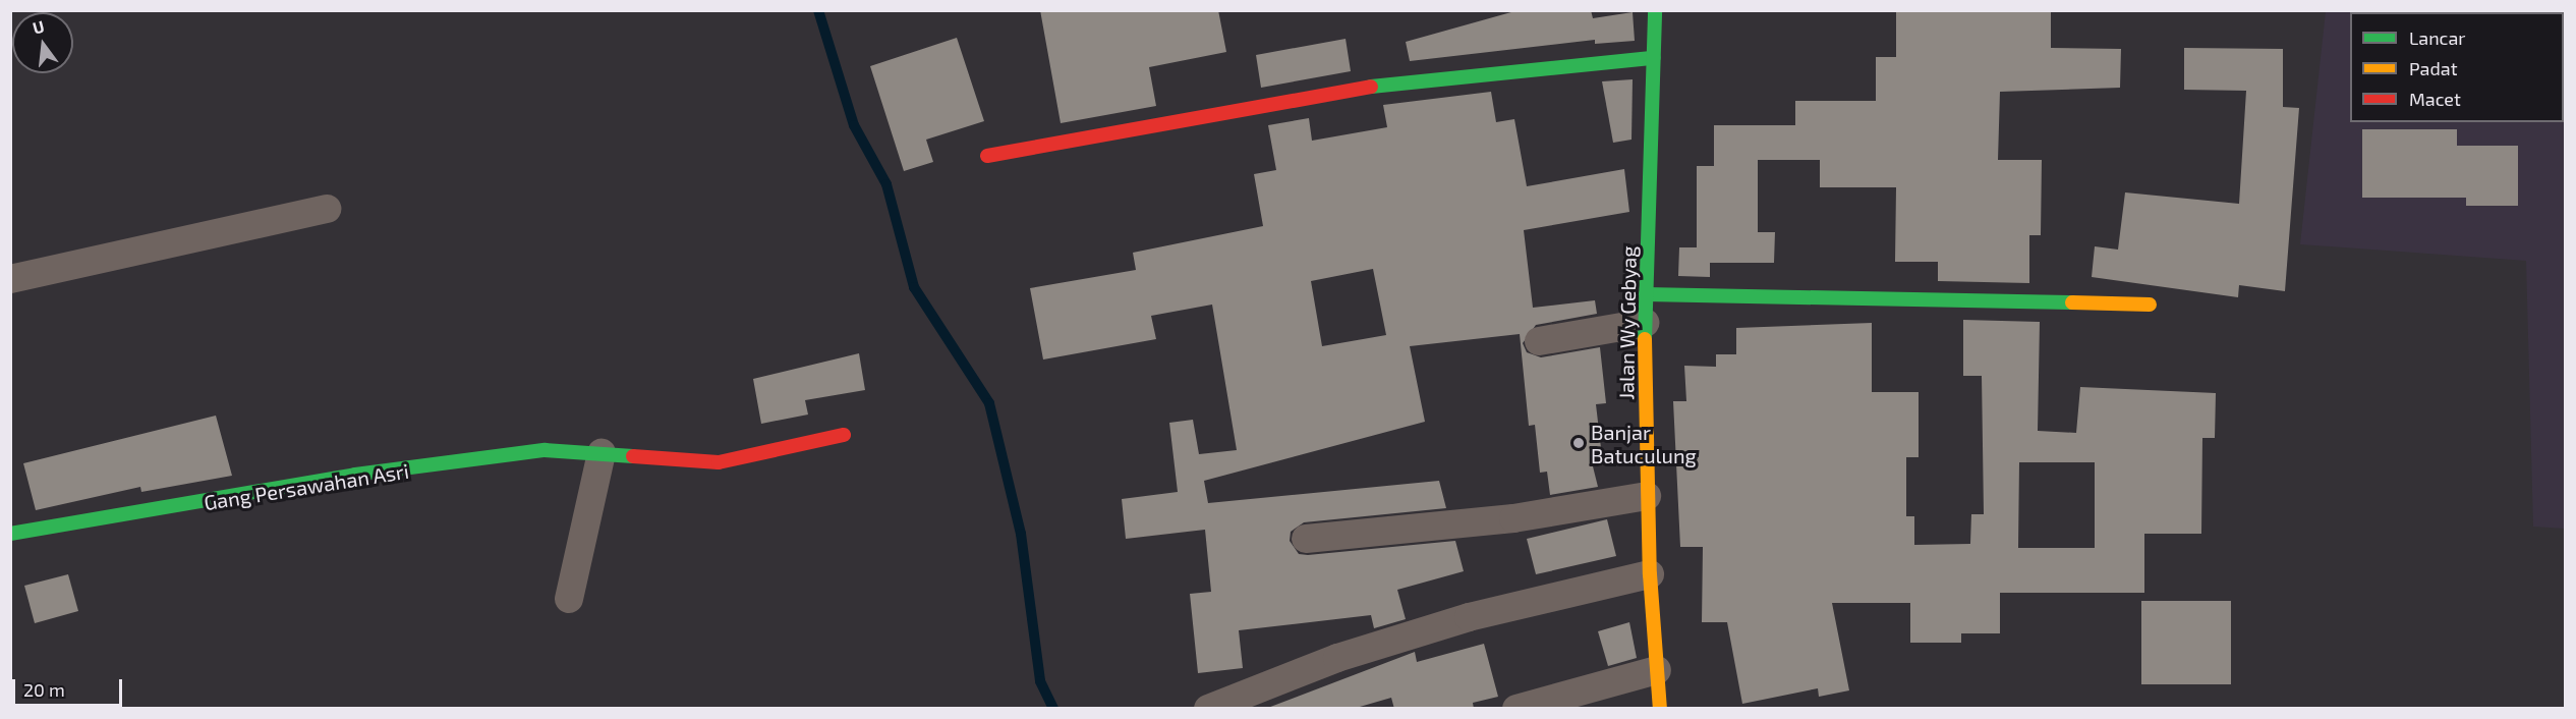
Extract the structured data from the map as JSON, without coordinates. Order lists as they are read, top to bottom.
{
  "streets": {
    "street": ["Jalan Wy Gebyag", "Gang Persawahan Asri"]
  },
  "places": ["Banjar Batuculung"],
  "legend": ["Lancar", "Padat", "Macet"],
  "scale_bar": "20 m",
  "north": "top"
}
